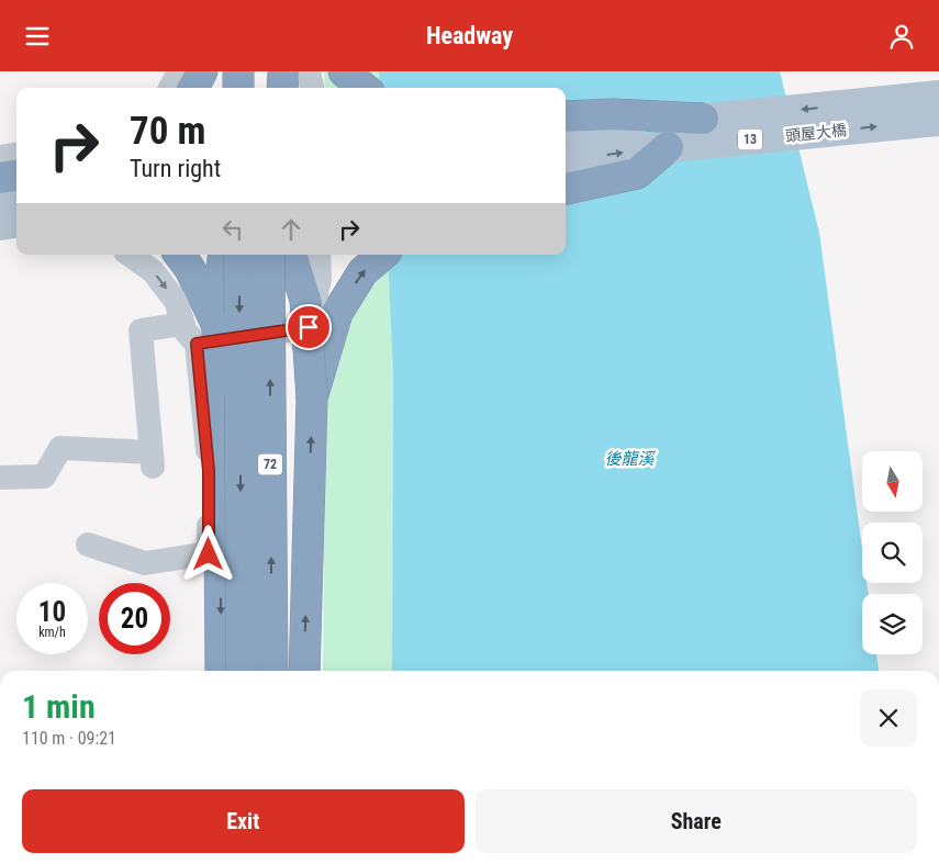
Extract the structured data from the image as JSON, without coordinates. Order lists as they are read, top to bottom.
{
  "streets": {
    "highway": ["72"],
    "main road": ["頭屋大橋", "13"]
  },
  "water": ["後龍溪"],
  "north": "bottom",
  "page": {
    "header": "Headway",
    "turn": ["70 m", "Turn right"],
    "speed": "10 km/h",
    "limit": "20",
    "heading": ["1 min", "110 m · 09:21"],
    "buttons": ["Exit", "Share"]
  }
}
